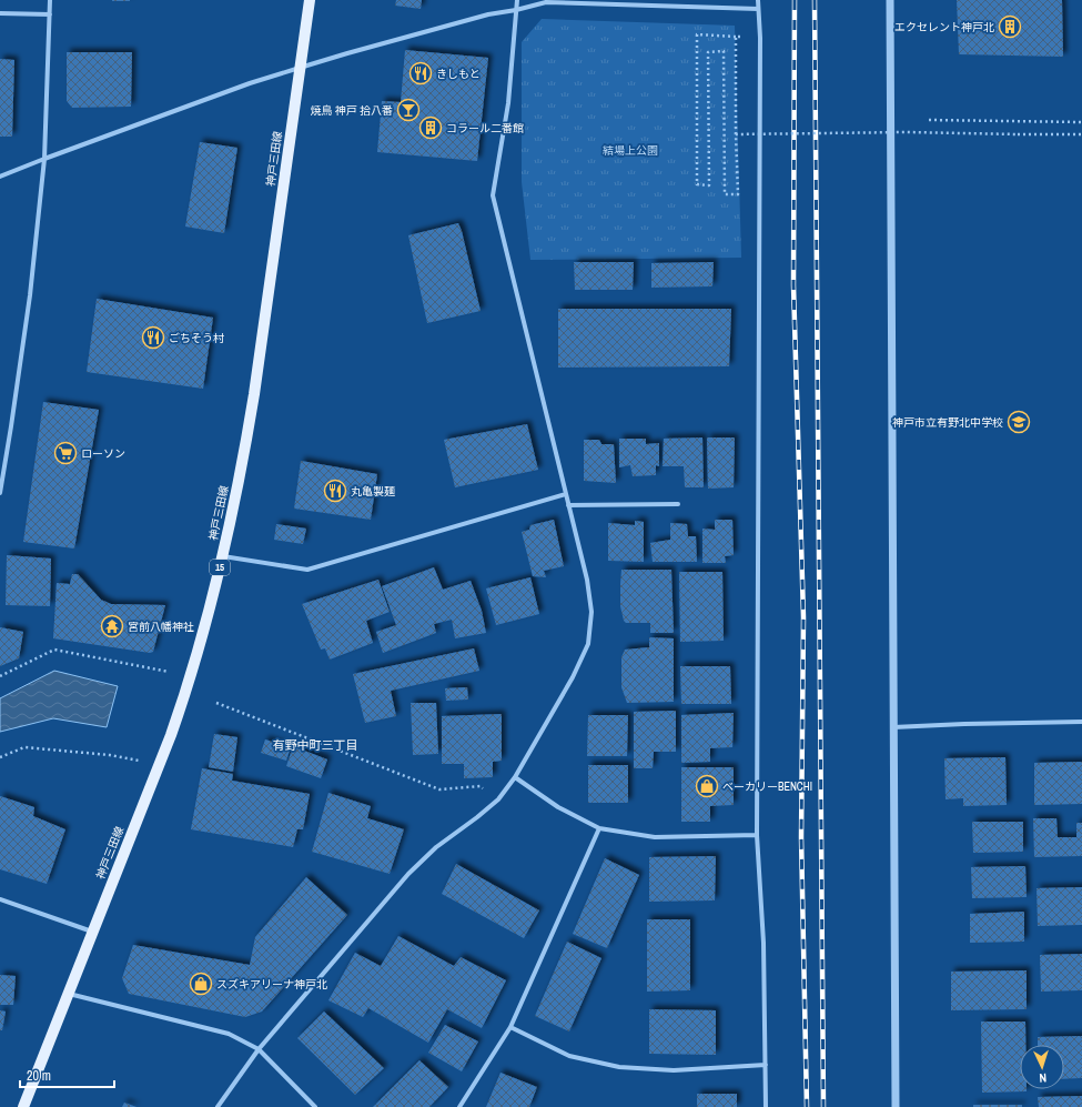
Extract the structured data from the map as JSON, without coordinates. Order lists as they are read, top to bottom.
{
  "streets": {
    "main road": ["神戸三田線", "15"]
  },
  "districts": ["有野中町三丁目"],
  "parks": ["結場上公園"],
  "places": {
    "building": ["エクセレント神戸北", "コラール二番館"],
    "restaurant": ["きしもと", "ごちそう村", "丸亀製麺"],
    "bar": ["焼鳥 神戸 拾八番"],
    "school or university": ["神戸市立有野北中学校"],
    "supermarket": ["ローソン"],
    "temple": ["宮前八幡神社"],
    "shop": ["ベーカリーBENCHI", "スズキアリーナ神戸北"]
  },
  "scale_bar": "20 m",
  "north": "bottom"
}
